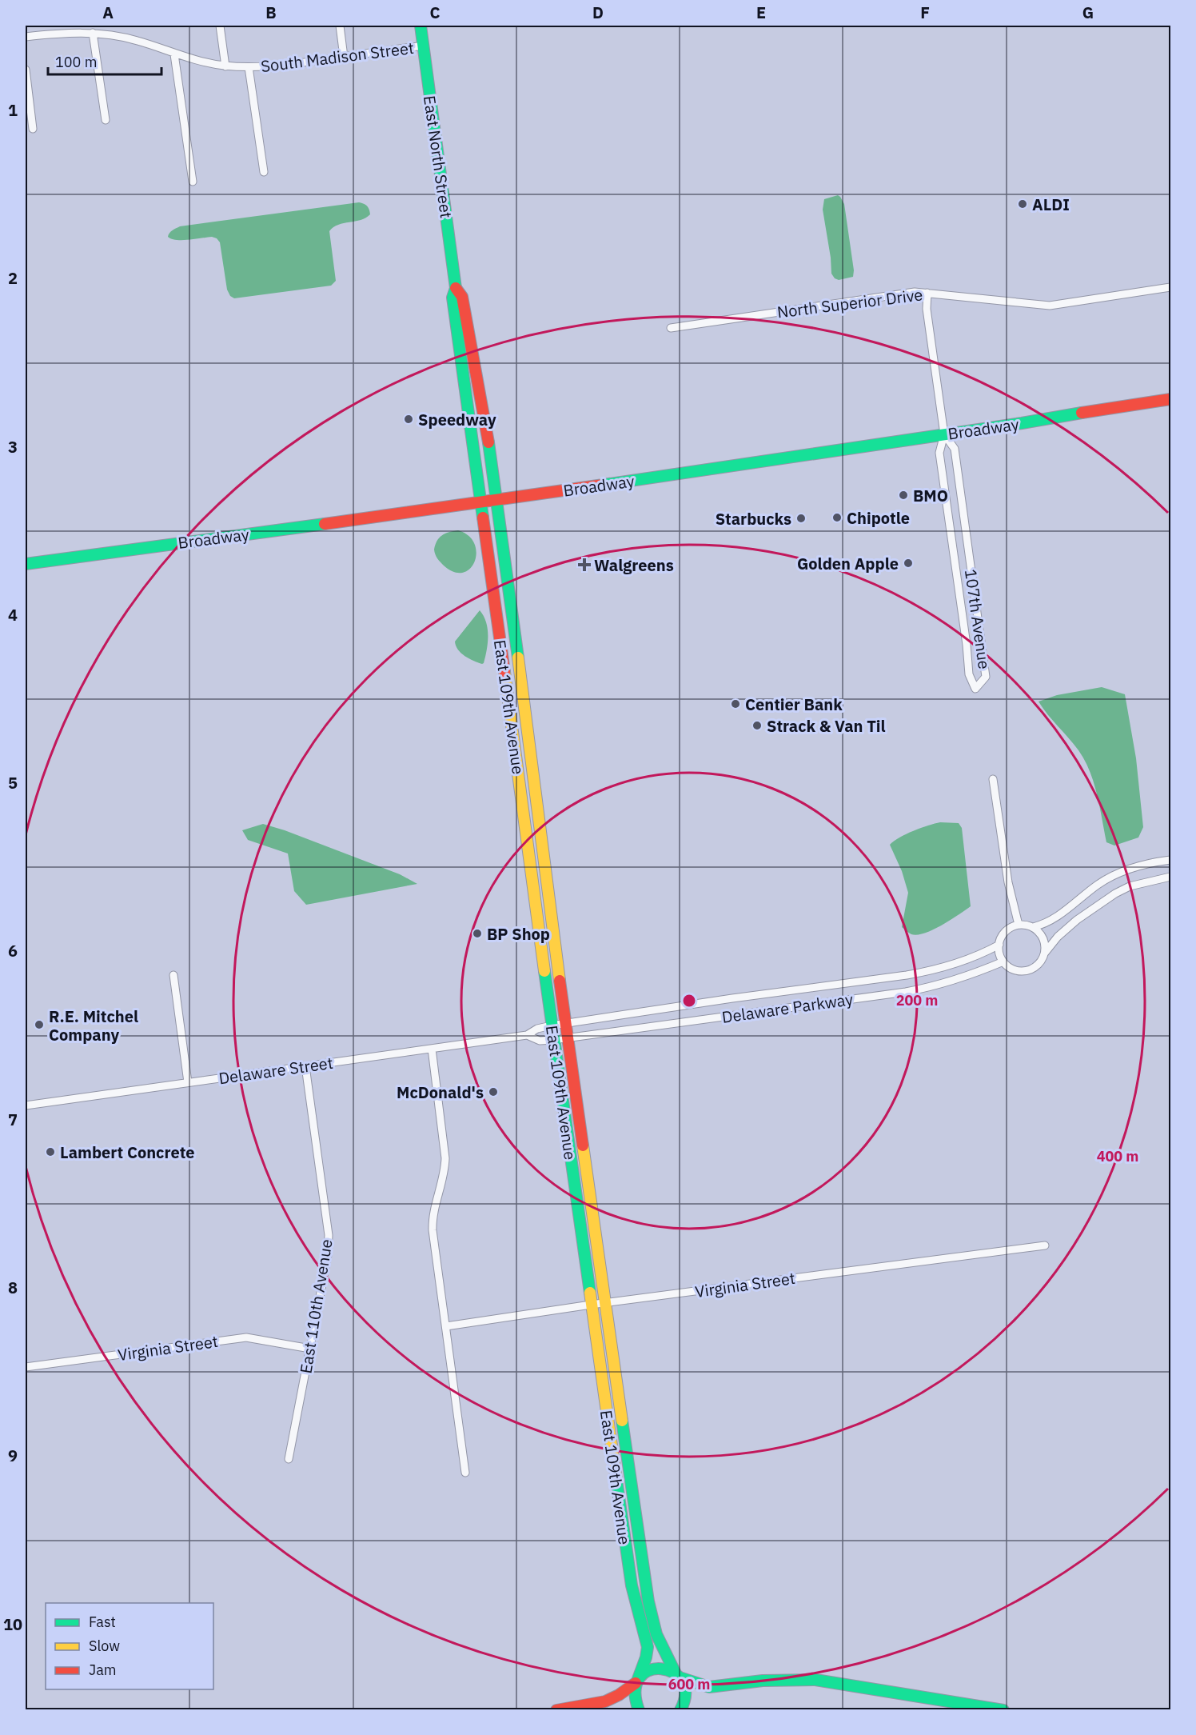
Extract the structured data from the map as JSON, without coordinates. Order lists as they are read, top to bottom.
{
  "streets": {
    "main road": ["East North Street", "Broadway", "East 109th Avenue"],
    "street": [
      "South Madison Street",
      "North Superior Drive",
      "107th Avenue",
      "Delaware Parkway",
      "Delaware Street",
      "Virginia Street",
      "East 110th Avenue"
    ]
  },
  "crossings": [
    ["South Madison Street", "East North Street"],
    ["East North Street", "Broadway"],
    ["East North Street", "East 109th Avenue"],
    ["North Superior Drive", "107th Avenue"],
    ["Broadway", "107th Avenue"],
    ["Broadway", "East 109th Avenue"],
    ["East 109th Avenue", "Delaware Parkway"],
    ["East 109th Avenue", "Delaware Street"],
    ["East 109th Avenue", "Virginia Street"],
    ["Delaware Parkway", "Delaware Street"],
    ["Delaware Street", "East 110th Avenue"],
    ["Virginia Street", "East 110th Avenue"]
  ],
  "places": {
    "other": [
      "ALDI",
      "Speedway",
      "BMO",
      "Chipotle",
      "Starbucks",
      "Golden Apple",
      "Centier Bank",
      "Strack & Van Til",
      "BP Shop",
      "R.E. Mitchel Company",
      "McDonald's",
      "Lambert Concrete"
    ],
    "health": ["Walgreens"]
  },
  "legend": ["Fast", "Slow", "Jam"],
  "scale_bar": "100 m",
  "grid": {
    "columns": [
      "A",
      "B",
      "C",
      "D",
      "E",
      "F",
      "G"
    ],
    "rows": [
      "1",
      "2",
      "3",
      "4",
      "5",
      "6",
      "7",
      "8",
      "9",
      "10"
    ]
  },
  "rings": ["200 m", "400 m", "600 m"]
}
